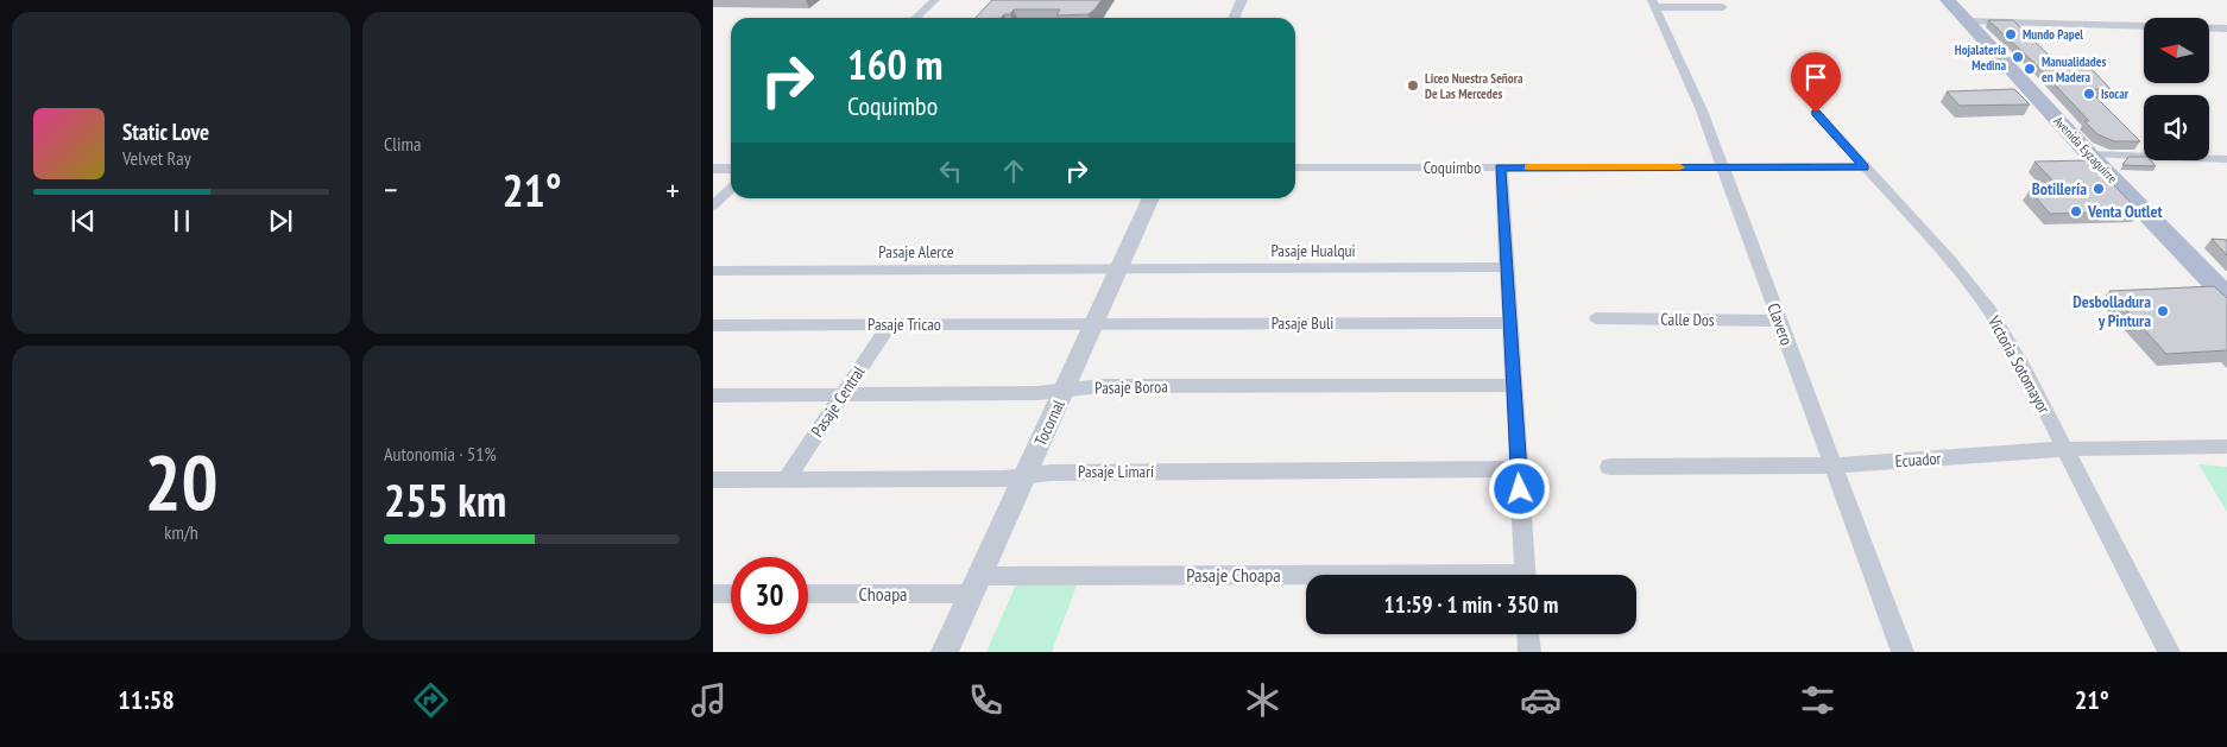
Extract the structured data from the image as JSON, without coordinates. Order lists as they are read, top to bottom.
{
  "streets": {
    "main road": ["Avenida Eyzaguirre"],
    "street": [
      "Coquimbo",
      "Pasaje Hualqui",
      "Pasaje Alerce",
      "Calle Dos",
      "Pasaje Buli",
      "Pasaje Tricao",
      "Clavero",
      "Victoria Sotomayor",
      "Pasaje Boroa",
      "Pasaje Central",
      "Tocornal",
      "Ecuador",
      "Pasaje Limarí",
      "Pasaje Choapa",
      "Choapa"
    ]
  },
  "crossings": [
    ["Coquimbo", "Clavero"],
    ["Coquimbo", "Victoria Sotomayor"],
    ["Pasaje Hualqui", "Pasaje Alerce"],
    ["Pasaje Hualqui", "Tocornal"],
    ["Pasaje Alerce", "Tocornal"],
    ["Calle Dos", "Clavero"],
    ["Pasaje Buli", "Pasaje Tricao"],
    ["Pasaje Buli", "Tocornal"],
    ["Pasaje Tricao", "Pasaje Central"],
    ["Pasaje Tricao", "Tocornal"],
    ["Clavero", "Ecuador"],
    ["Victoria Sotomayor", "Ecuador"],
    ["Pasaje Boroa", "Pasaje Central"],
    ["Pasaje Boroa", "Tocornal"],
    ["Pasaje Central", "Pasaje Limarí"],
    ["Tocornal", "Pasaje Limarí"],
    ["Tocornal", "Pasaje Choapa"],
    ["Tocornal", "Choapa"],
    ["Pasaje Choapa", "Choapa"]
  ],
  "places": [
    "Mundo Papel",
    "Hojalatería Medina",
    "Manualidades en Madera",
    "Liceo Nuestra Señora De Las Mercedes",
    "Isocar",
    "Botillería",
    "Venta Outlet",
    "Desbolladura y Pintura"
  ],
  "north": "left",
  "page": {
    "tile": [
      "Clima",
      ["20", "km/h"],
      ["Autonomía · 51%", "255 km"]
    ],
    "turn": ["160 m", "Coquimbo"],
    "song": ["Static Love", "Velvet Ray"],
    "heat": ["−", "21°", "+"],
    "limit": "30",
    "trip": "11:59 · 1 min · 350 m",
    "tabs": ["11:58", "21°"]
  }
}
